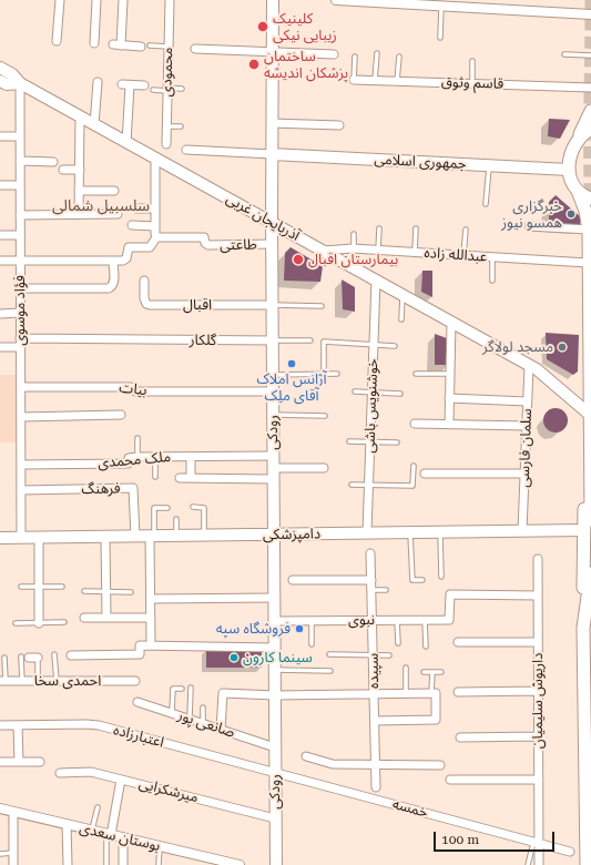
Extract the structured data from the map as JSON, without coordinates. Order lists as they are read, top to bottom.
{
  "streets": {
    "main road": [
      "جمهوری اسلامی",
      "آذربایجان غربی",
      "رودکی",
      "دامپزشکی"
    ],
    "street": [
      "محمودی",
      "قاسم وثوق",
      "طاعتی",
      "عبدالله زاده",
      "اقبال",
      "فؤاد موسوی",
      "گلکار",
      "بیات",
      "خوشنویس باشی",
      "سلمان فارسی",
      "ملک محمدی",
      "فرهنگ",
      "نبوی",
      "سپیده",
      "احمدی سخا",
      "داریوش سلیمیان",
      "صانعی پور",
      "اعتبارزاده",
      "میرشکرایی",
      "خمسه",
      "بوستان سعدی"
    ]
  },
  "crossings": [
    ["جمهوری اسلامی", "رودکی"],
    ["آذربایجان غربی", "عبدالله زاده"],
    ["آذربایجان غربی", "فؤاد موسوی"],
    ["آذربایجان غربی", "خوشنویس باشی"],
    ["آذربایجان غربی", "رودکی"],
    ["آذربایجان غربی", "سلمان فارسی"],
    ["طاعتی", "رودکی"],
    ["اقبال", "رودکی"],
    ["فؤاد موسوی", "گلکار"],
    ["فؤاد موسوی", "بیات"],
    ["فؤاد موسوی", "ملک محمدی"],
    ["فؤاد موسوی", "فرهنگ"],
    ["فؤاد موسوی", "دامپزشکی"],
    ["گلکار", "رودکی"],
    ["بیات", "رودکی"],
    ["خوشنویس باشی", "دامپزشکی"],
    ["رودکی", "ملک محمدی"],
    ["رودکی", "دامپزشکی"],
    ["رودکی", "نبوی"],
    ["رودکی", "صانعی پور"],
    ["رودکی", "اعتبارزاده"],
    ["رودکی", "میرشکرایی"],
    ["رودکی", "خمسه"],
    ["سلمان فارسی", "دامپزشکی"],
    ["فرهنگ", "دامپزشکی"],
    ["نبوی", "سپیده"],
    ["نبوی", "داریوش سلیمیان"],
    ["داریوش سلیمیان", "خمسه"],
    ["اعتبارزاده", "خمسه"]
  ],
  "districts": ["سلسبیل شمالی"],
  "places": [
    "کلینیک زیبایی نیکی",
    "ساختمان پزشکان اندیشه",
    "خبرگزاری همسو نیوز",
    "بیمارستان اقبال",
    "مسجد لولاگر",
    "آژانس املاک آقای ملِک",
    "فروشگاه سپه",
    "سینما کارون"
  ],
  "scale_bar": "100 m"
}
